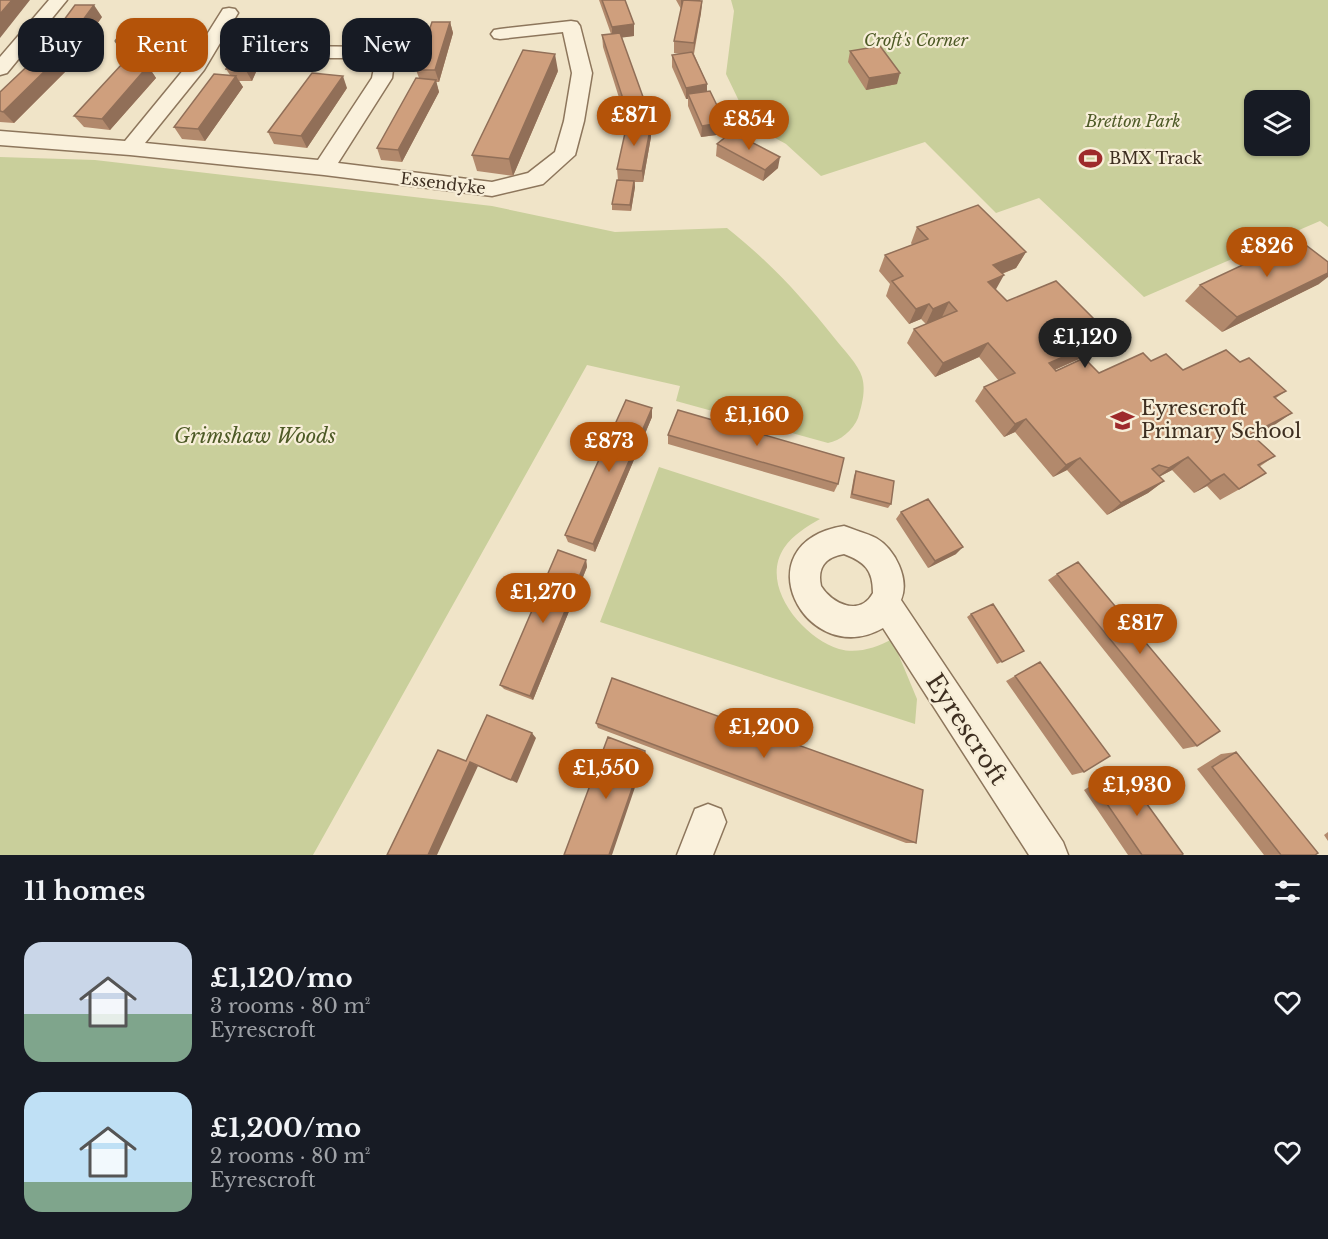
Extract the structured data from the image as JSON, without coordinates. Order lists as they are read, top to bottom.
{
  "streets": {
    "street": ["Essendyke", "Eyrescroft"]
  },
  "parks": ["Croft's Corner", "Bretton Park", "Grimshaw Woods"],
  "places": {
    "sports": ["BMX Track"],
    "school or university": ["Eyrescroft Primary School"]
  },
  "page": {
    "chip": [
      "Buy",
      "Rent",
      "Filters",
      "New"
    ],
    "price": [
      "£871",
      "£854",
      "£826",
      "£1,120",
      "£1,160",
      "£873",
      "£1,270",
      "£817",
      "£1,200",
      "£1,550",
      "£1,930"
    ],
    "heading": "11 homes",
    "list": [
      {
        "name": "£1,120/mo",
        "note": "3 rooms · 80 m² · Eyrescroft"
      },
      {
        "name": "£1,200/mo",
        "note": "2 rooms · 80 m² · Eyrescroft"
      }
    ]
  }
}
